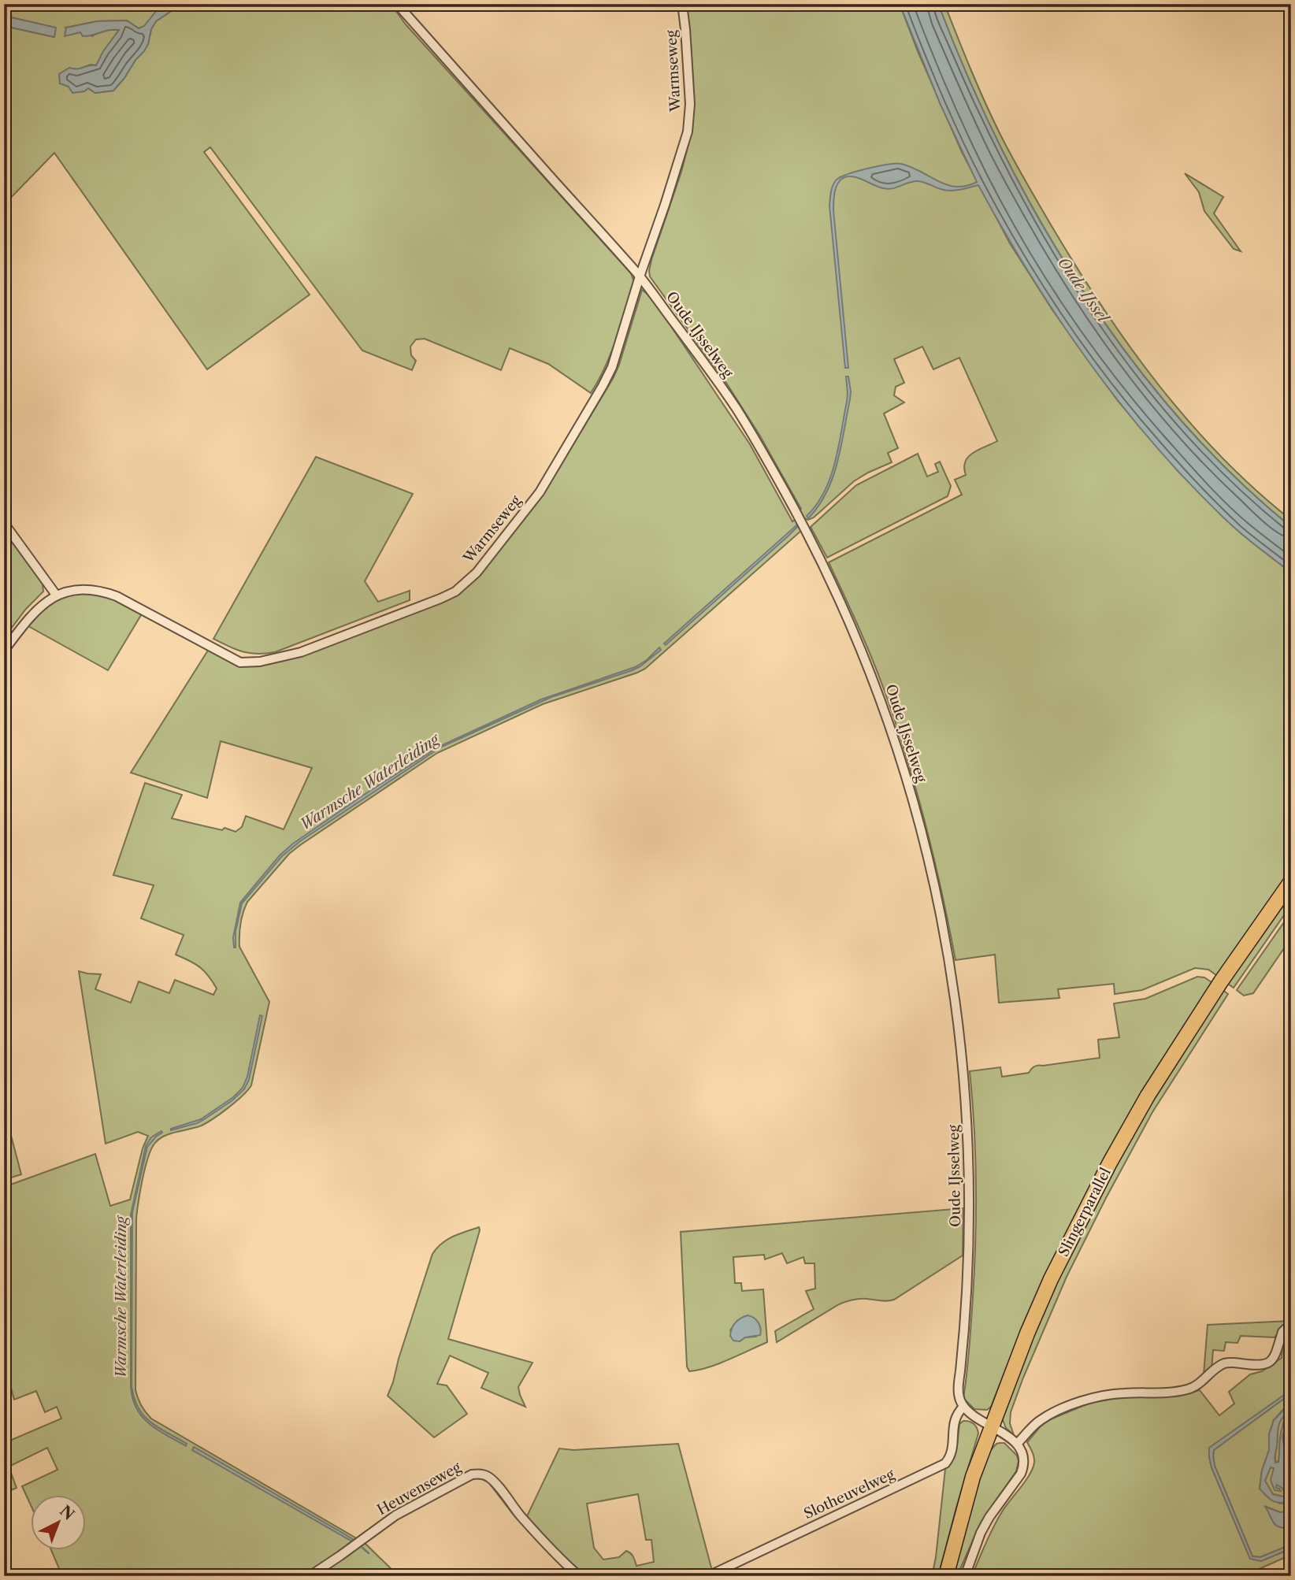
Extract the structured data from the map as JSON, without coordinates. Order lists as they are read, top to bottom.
{
  "streets": {
    "main road": ["Slingerparallel"],
    "street": [
      "Warmseweg",
      "Oude IJsselweg",
      "Heuvenseweg",
      "Slotheuvelweg"
    ]
  },
  "crossings": [
    ["Warmseweg", "Oude IJsselweg"],
    ["Oude IJsselweg", "Slotheuvelweg"]
  ],
  "water": ["Oude IJssel", "Warmsche Waterleiding"],
  "north": "top right"
}
